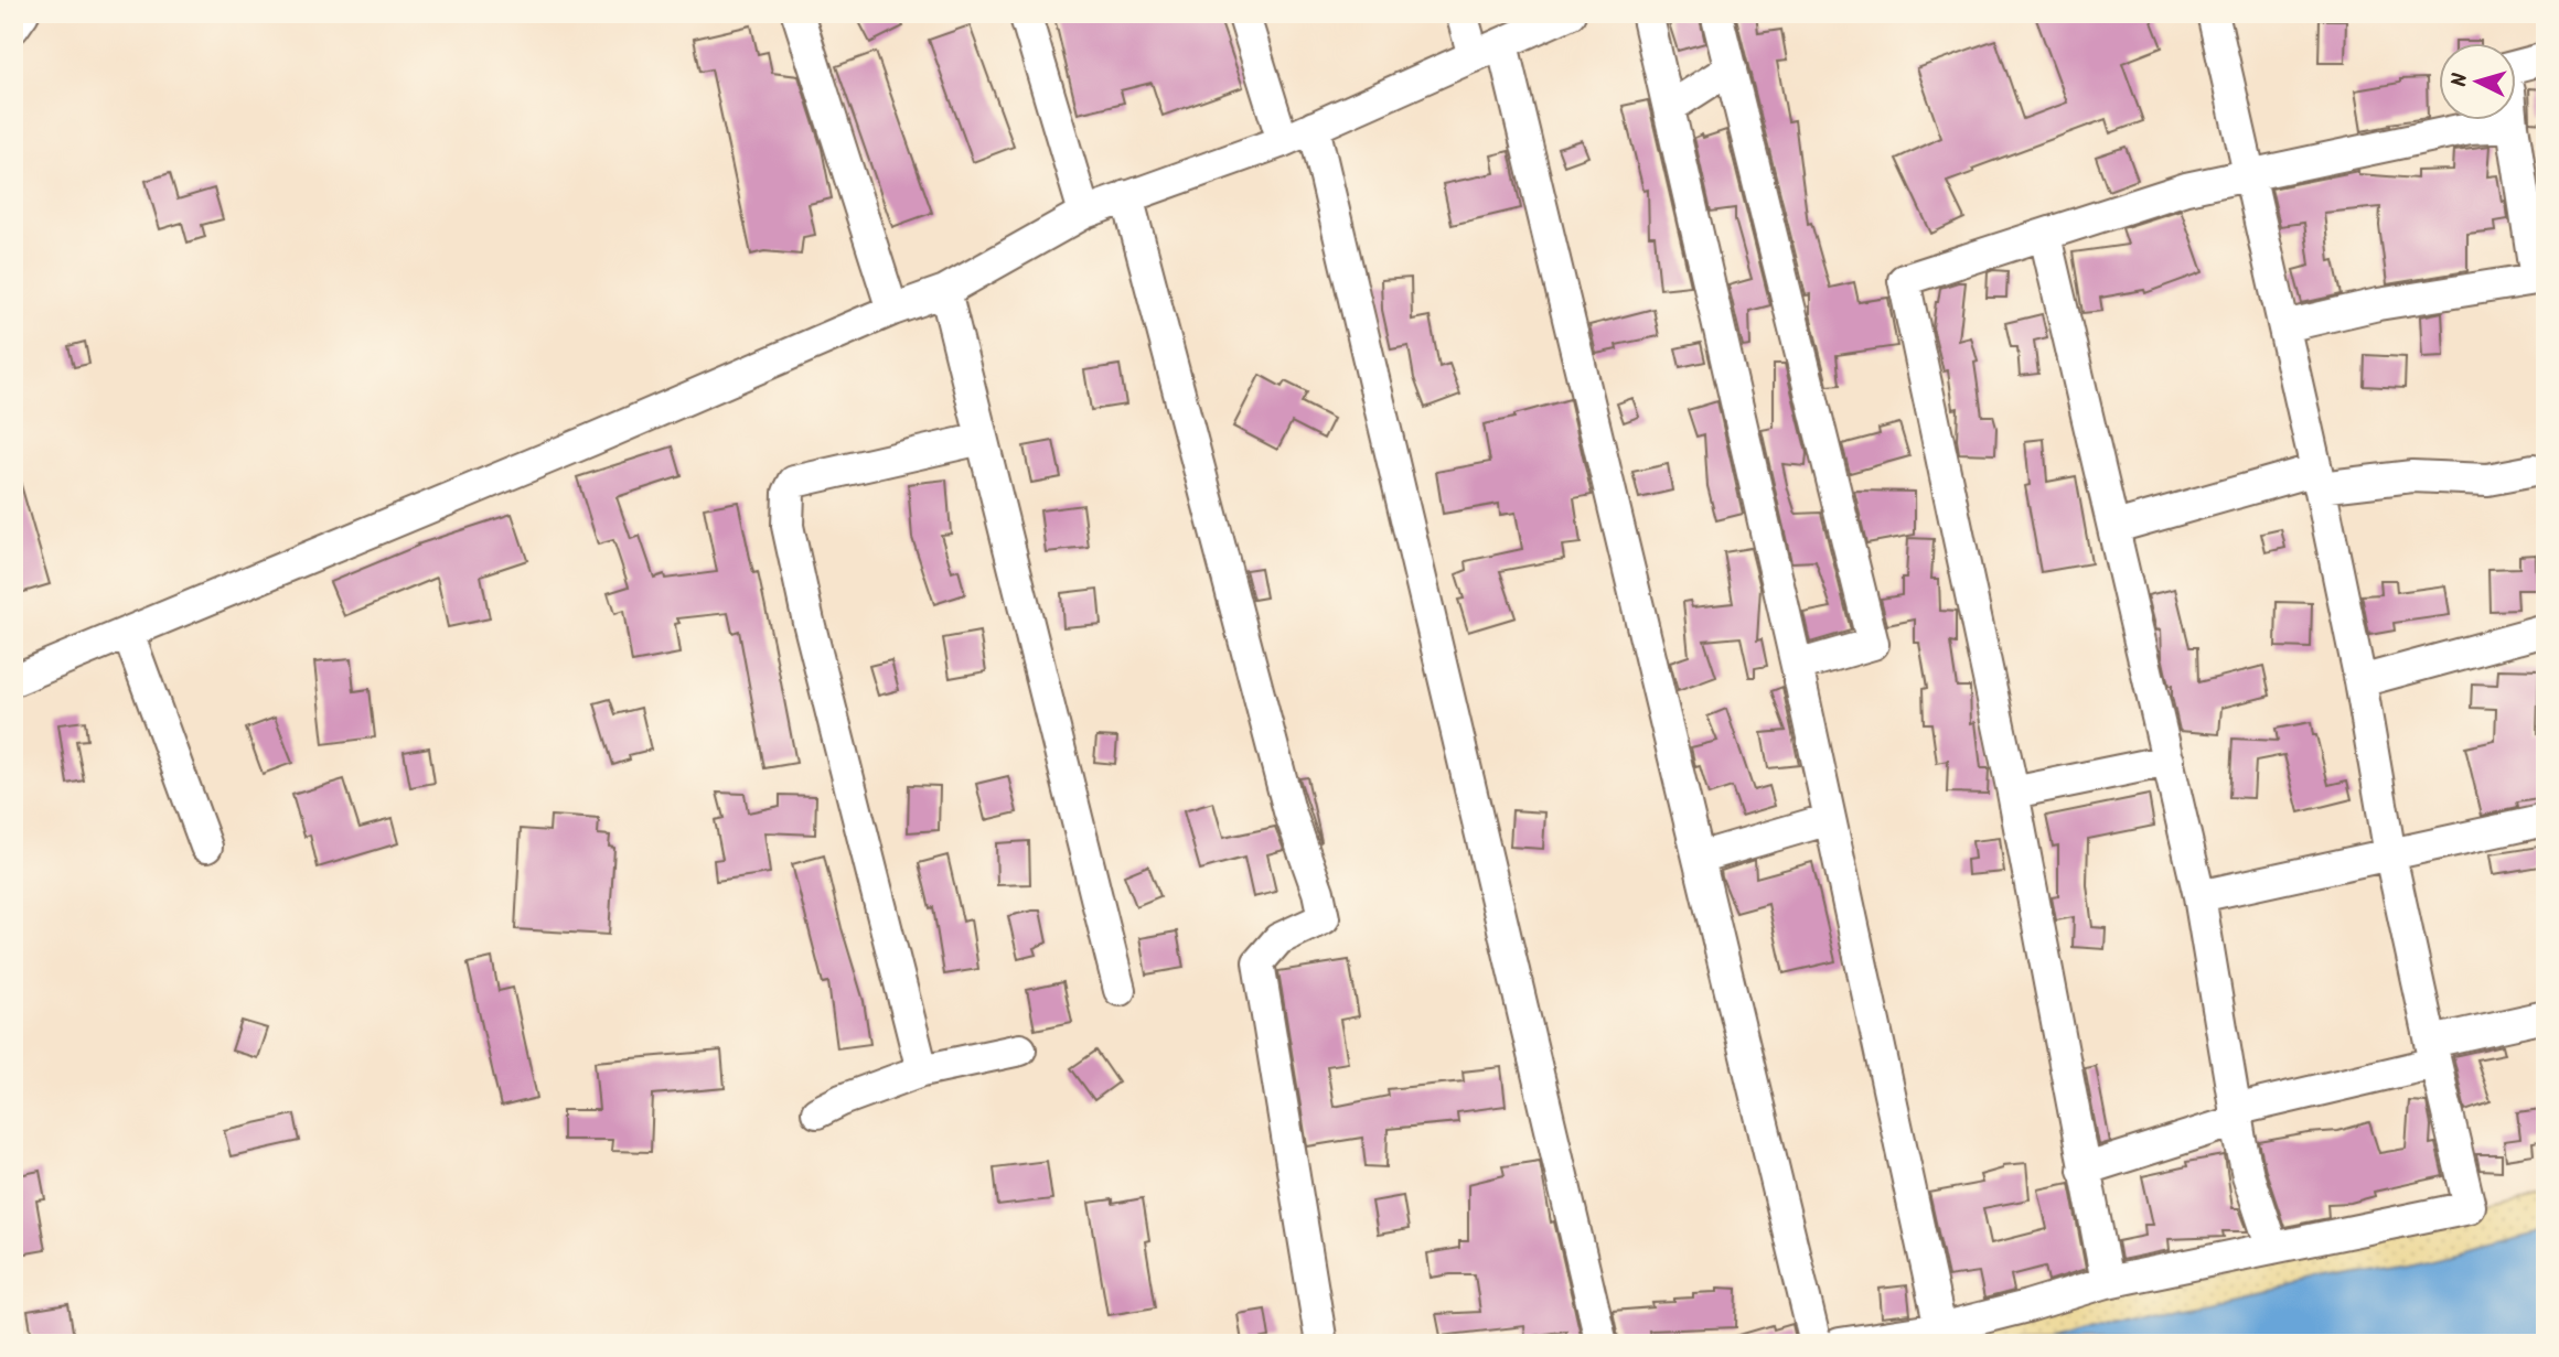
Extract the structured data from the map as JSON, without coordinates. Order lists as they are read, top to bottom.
{
  "north": "left"
}
